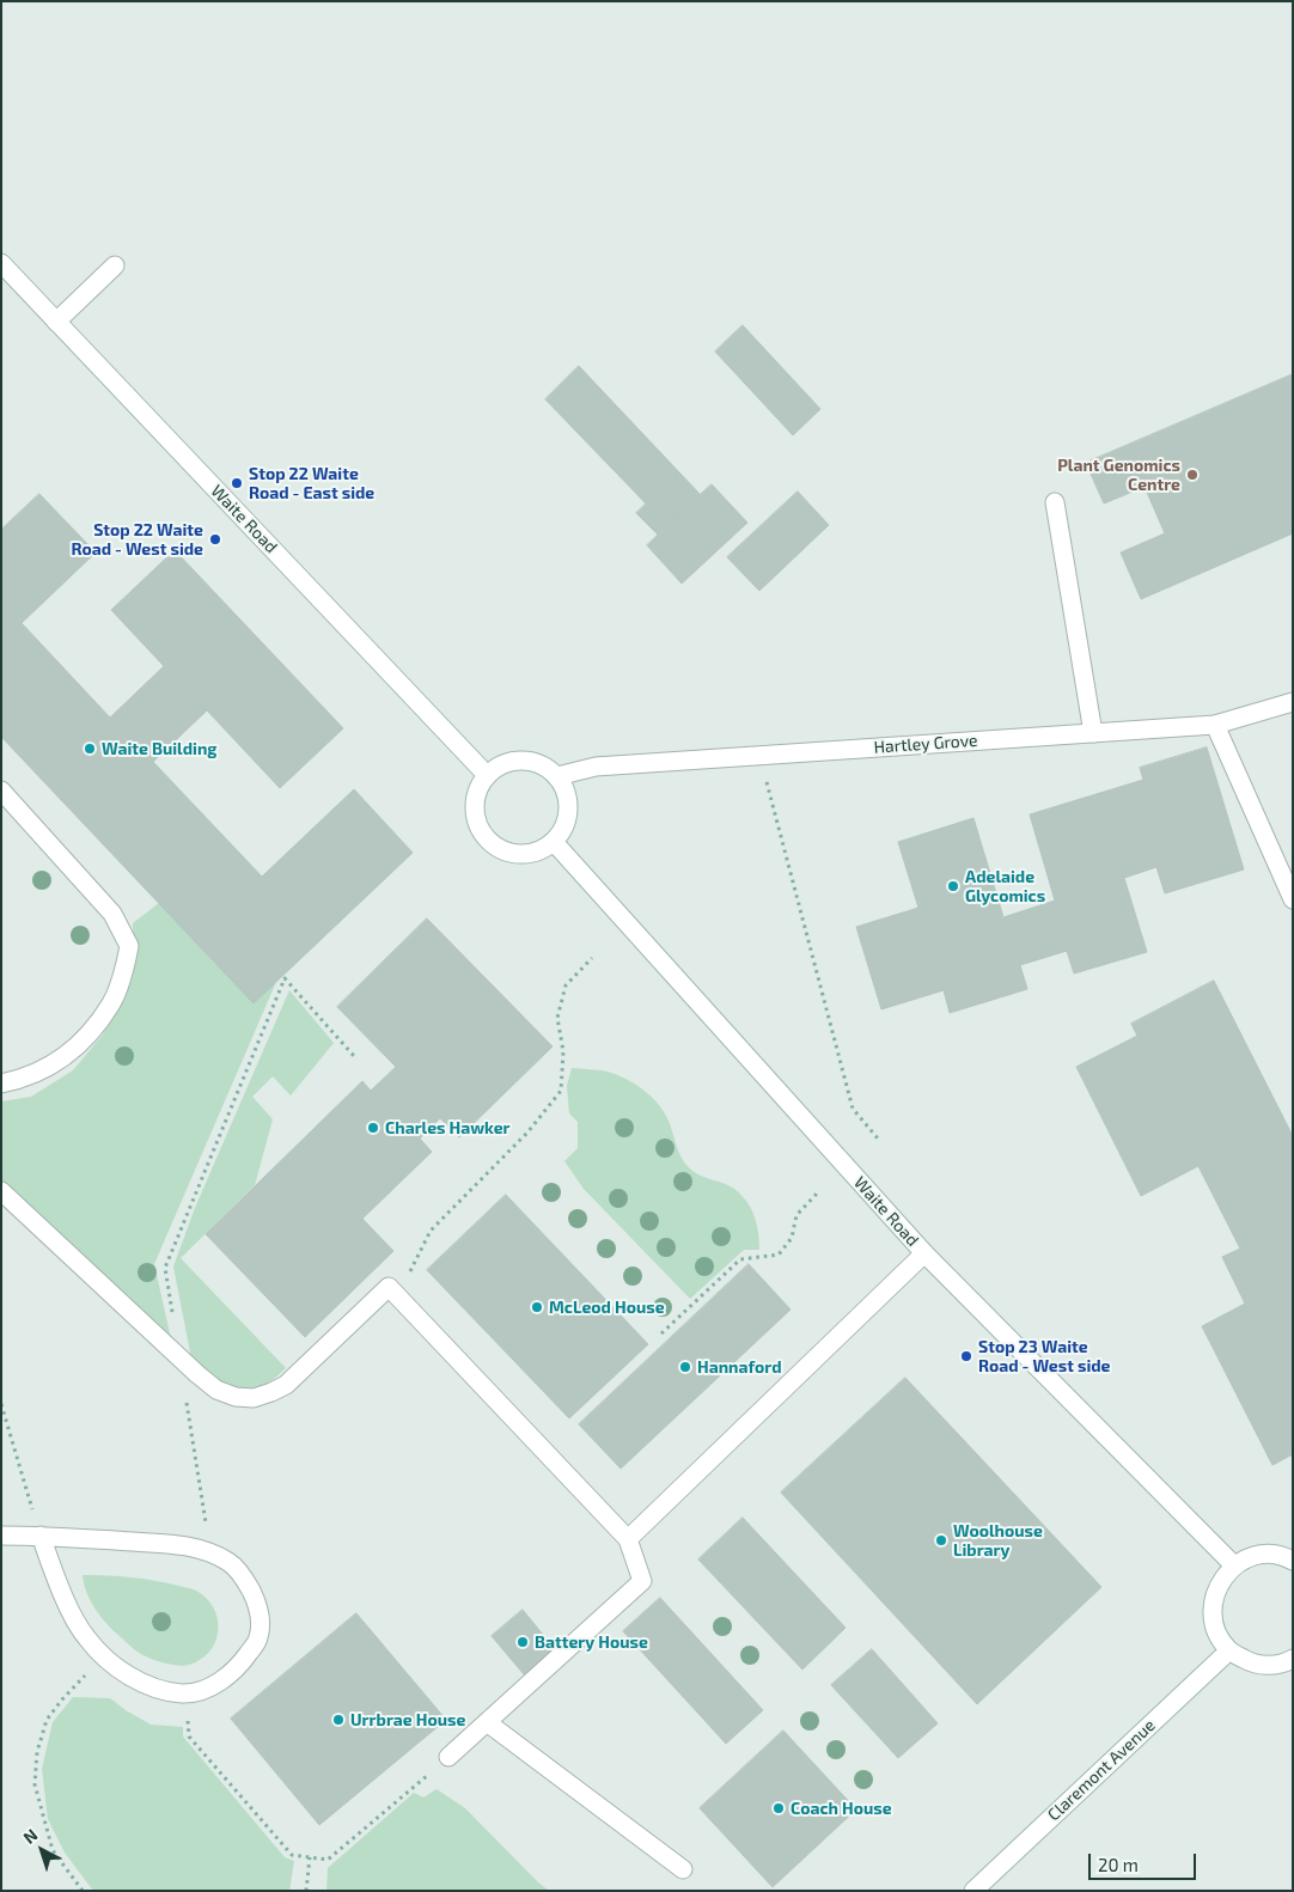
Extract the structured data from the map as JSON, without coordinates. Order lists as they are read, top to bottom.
{
  "streets": {
    "street": ["Waite Road", "Hartley Grove", "Claremont Avenue"]
  },
  "crossings": [
    ["Waite Road", "Hartley Grove"]
  ],
  "places": [
    "Plant Genomics Centre",
    "Stop 22 Waite Road - East side",
    "Stop 22 Waite Road - West side",
    "Waite Building",
    "Adelaide Glycomics",
    "Charles Hawker",
    "McLeod House",
    "Stop 23 Waite Road - West side",
    "Hannaford",
    "Woolhouse Library",
    "Battery House",
    "Urrbrae House",
    "Coach House"
  ],
  "scale_bar": "20 m",
  "north": "top left"
}
